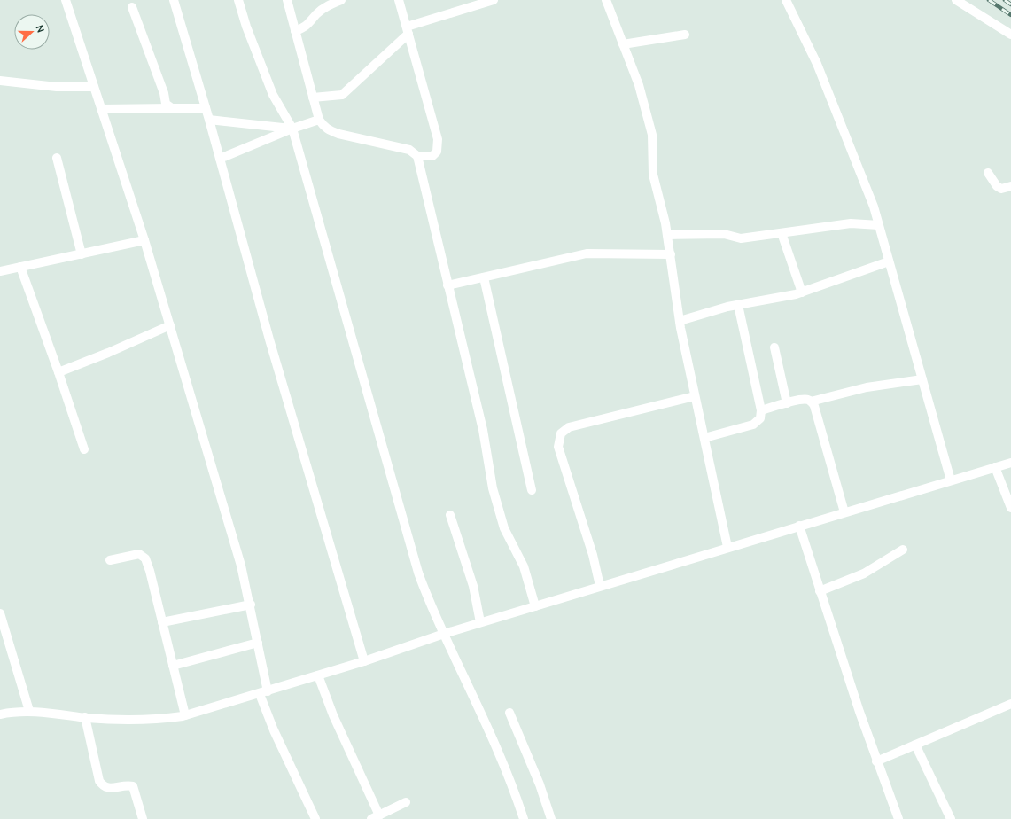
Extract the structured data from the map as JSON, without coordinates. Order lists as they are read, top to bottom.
{
  "north": "right"
}
